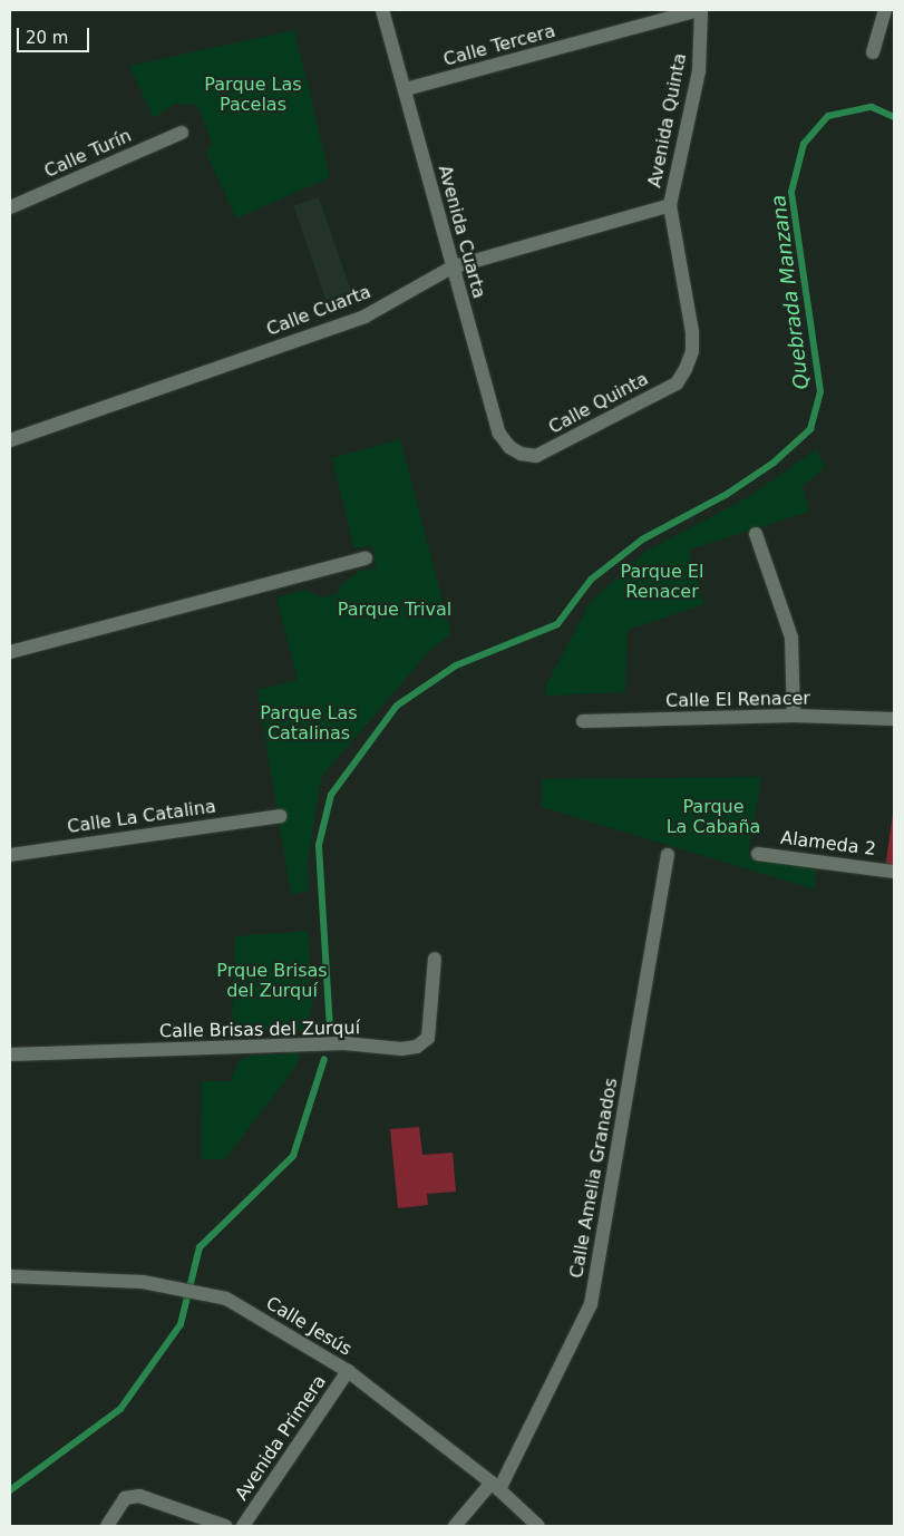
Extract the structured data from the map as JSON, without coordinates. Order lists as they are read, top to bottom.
{
  "streets": {
    "street": [
      "Calle Tercera",
      "Avenida Quinta",
      "Calle Turín",
      "Avenida Cuarta",
      "Calle Cuarta",
      "Calle Quinta",
      "Calle El Renacer",
      "Calle La Catalina",
      "Alameda 2",
      "Calle Brisas del Zurquí",
      "Calle Amelia Granados",
      "Calle Jesús",
      "Avenida Primera"
    ]
  },
  "crossings": [
    ["Calle Tercera", "Avenida Quinta"],
    ["Calle Tercera", "Avenida Cuarta"],
    ["Avenida Quinta", "Calle Cuarta"],
    ["Avenida Quinta", "Calle Quinta"],
    ["Avenida Cuarta", "Calle Cuarta"],
    ["Avenida Cuarta", "Calle Quinta"],
    ["Calle Amelia Granados", "Calle Jesús"],
    ["Calle Jesús", "Avenida Primera"]
  ],
  "water": ["Quebrada Manzana"],
  "parks": [
    "Parque Las Pacelas",
    "Parque El Renacer",
    "Parque Trival",
    "Parque Las Catalinas",
    "Parque La Cabaña",
    "Prque Brisas del Zurquí"
  ],
  "scale_bar": "20 m"
}
